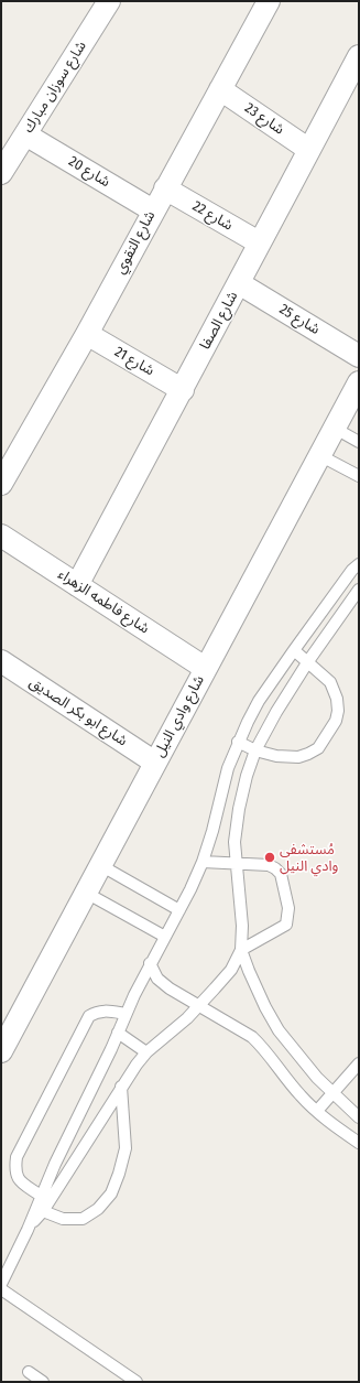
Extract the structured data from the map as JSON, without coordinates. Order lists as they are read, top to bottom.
{
  "streets": {
    "street": [
      "شارع سوزان مبارك",
      "شارع 23",
      "شارع 20",
      "شارع 22",
      "شارع التقوي",
      "شارع 25",
      "شارع الصفا",
      "شارع 21",
      "شارع فاطمه الزهراء",
      "شارع ابو بكر الصديق",
      "شارع وادي النيل"
    ]
  },
  "crossings": [
    ["شارع سوزان مبارك", "شارع 20"],
    ["شارع 23", "شارع التقوي"],
    ["شارع 23", "شارع الصفا"],
    ["شارع 20", "شارع التقوي"],
    ["شارع 22", "شارع التقوي"],
    ["شارع 22", "شارع الصفا"],
    ["شارع التقوي", "شارع 21"],
    ["شارع 25", "شارع الصفا"],
    ["شارع الصفا", "شارع 21"],
    ["شارع الصفا", "شارع فاطمه الزهراء"],
    ["شارع فاطمه الزهراء", "شارع وادي النيل"],
    ["شارع ابو بكر الصديق", "شارع وادي النيل"]
  ],
  "places": ["مُستشفى وادي النيل"]
}
